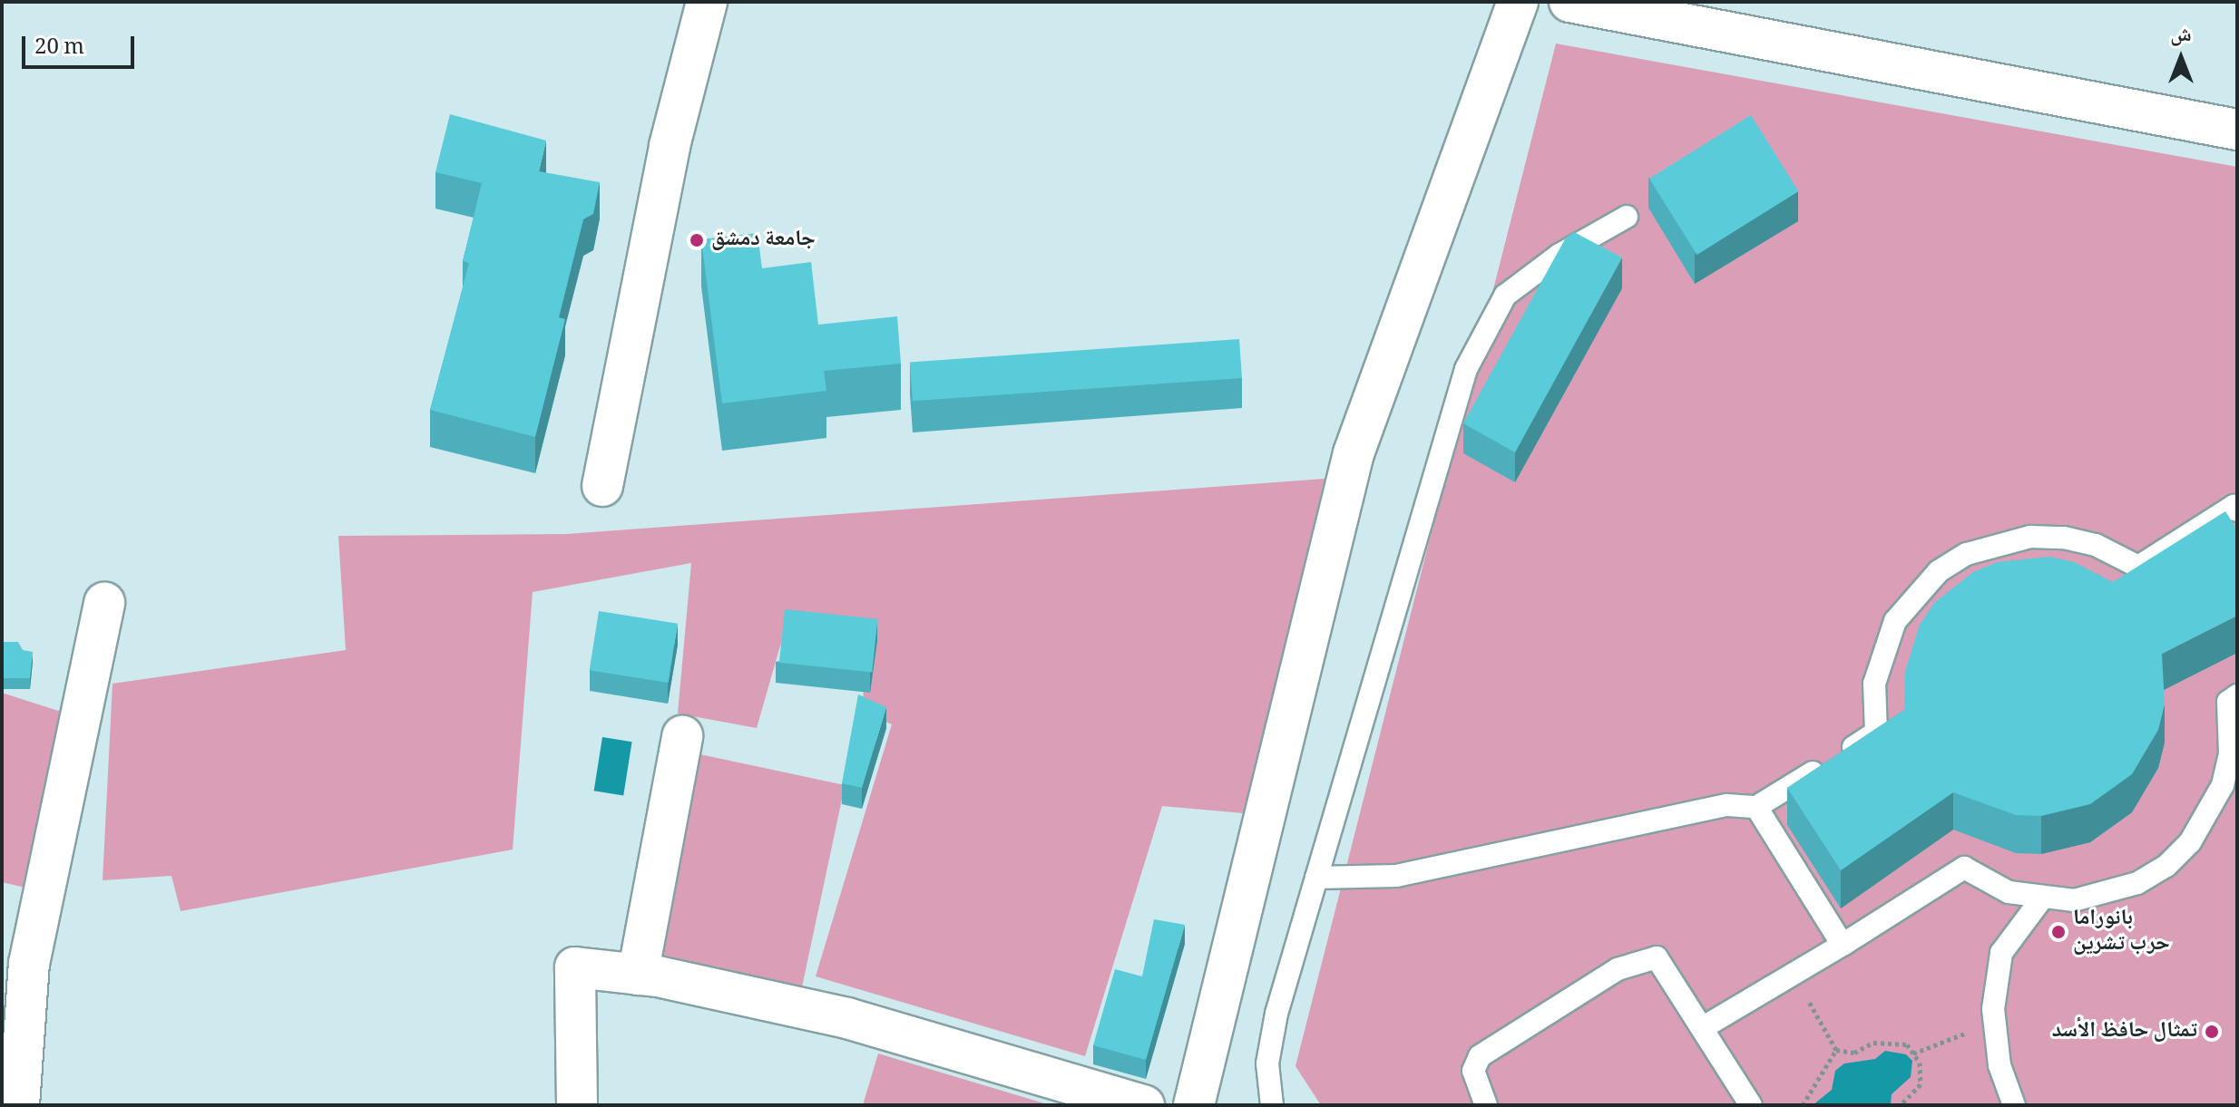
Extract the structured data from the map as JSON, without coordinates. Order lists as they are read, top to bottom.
{
  "places": ["جامعة دمشق", "بانوراما حرب تشرين", "تمثال حافظ الأسد"],
  "scale_bar": "20 m",
  "north": "top"
}
